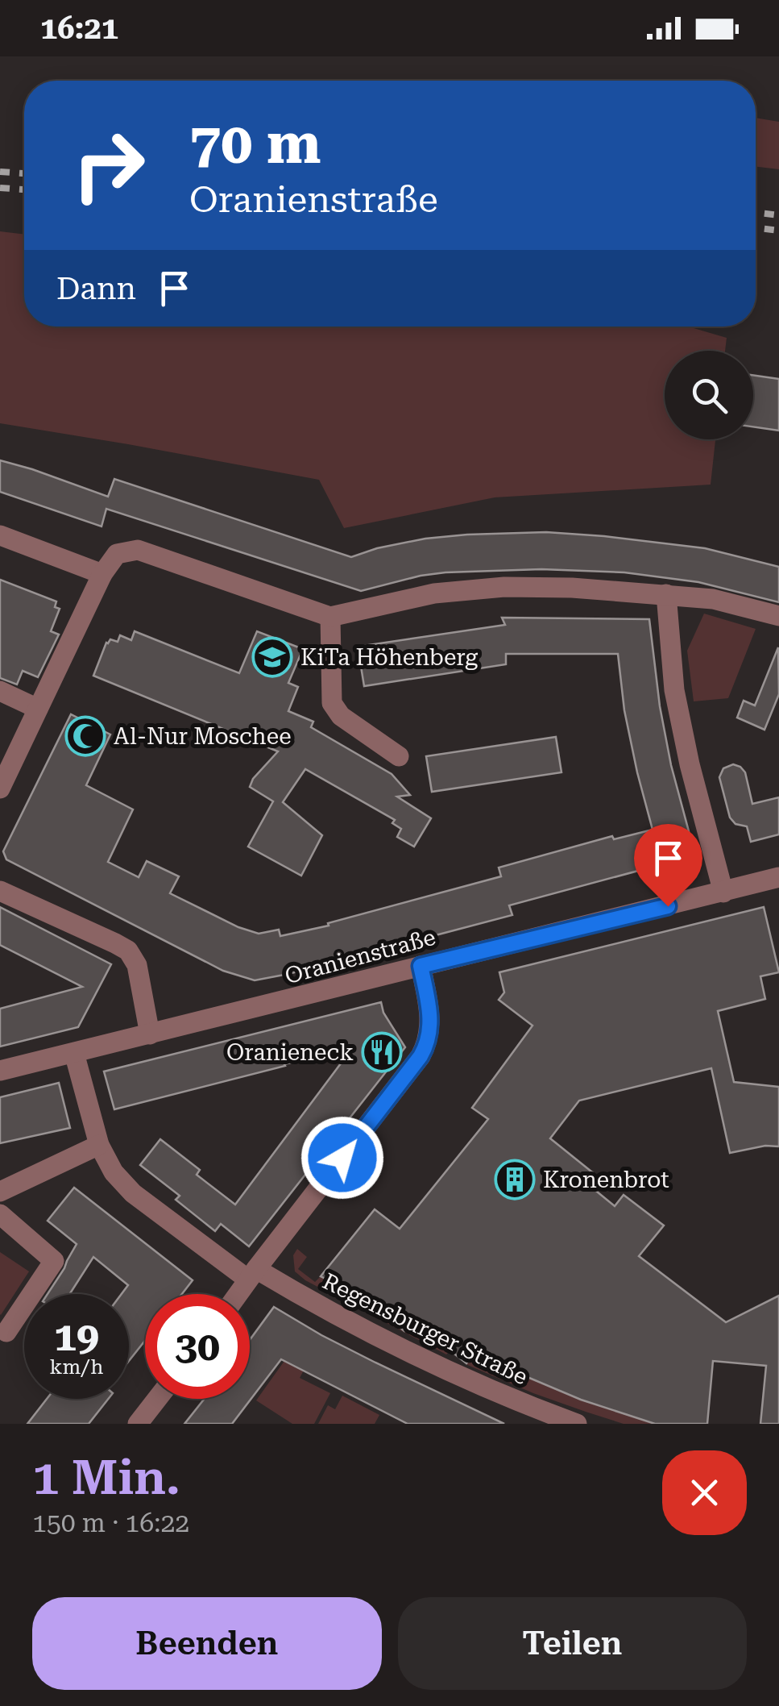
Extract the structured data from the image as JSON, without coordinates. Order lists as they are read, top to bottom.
{
  "streets": {
    "street": ["Oranienstraße", "Regensburger Straße"]
  },
  "crossings": [
    ["Oranienstraße", "Regensburger Straße"]
  ],
  "places": {
    "school or university": ["KiTa Höhenberg"],
    "mosque": ["Al-Nur Moschee"],
    "restaurant": ["Oranieneck"],
    "building": ["Kronenbrot"]
  },
  "page": {
    "status": "16:21",
    "turn": ["70 m", "Oranienstraße"],
    "then": "Dann",
    "speed": "19 km/h",
    "limit": "30",
    "heading": ["1 Min.", "150 m · 16:22"],
    "buttons": ["Beenden", "Teilen"]
  }
}
